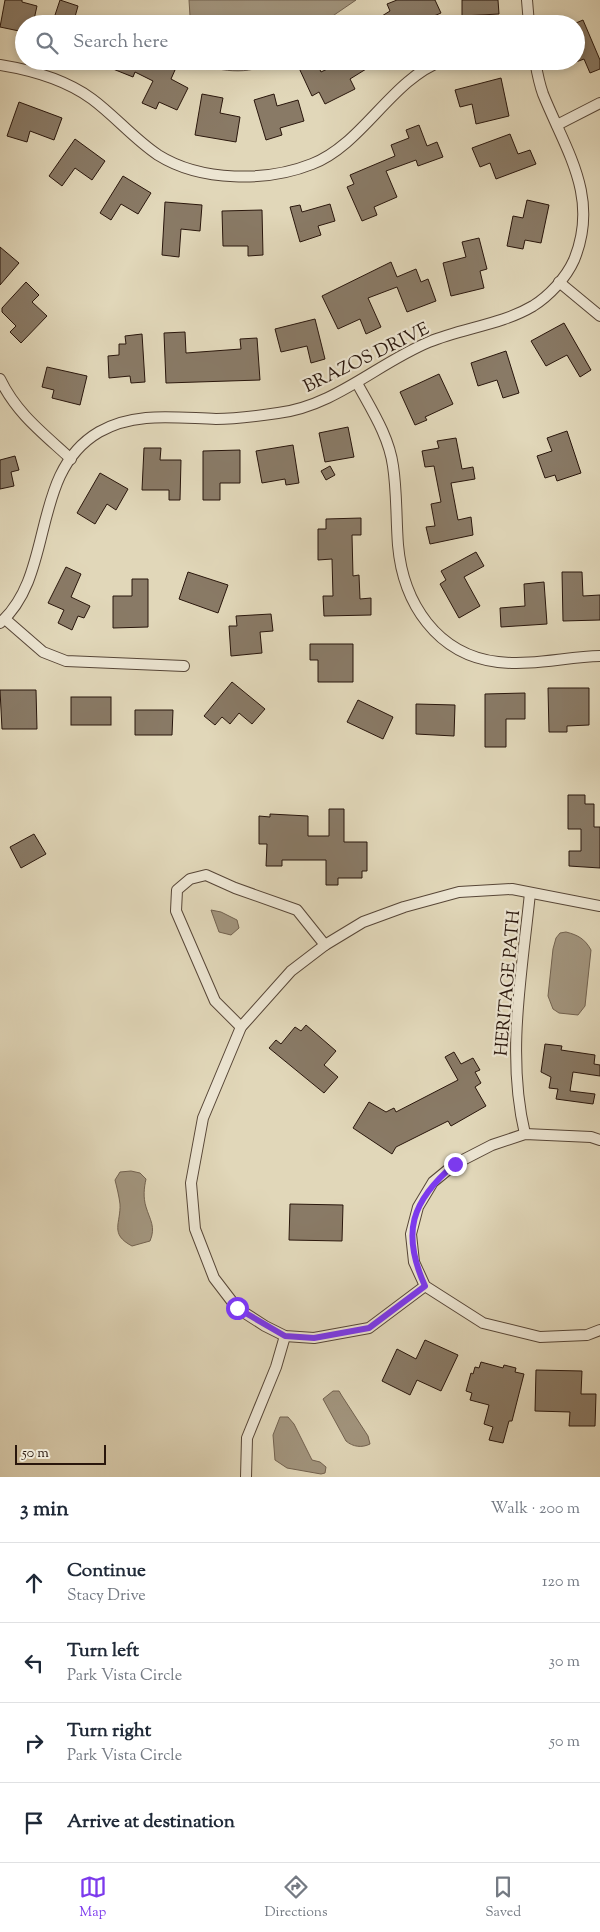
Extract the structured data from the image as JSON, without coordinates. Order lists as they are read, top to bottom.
{
  "streets": {
    "street": ["BRAZOS DRIVE", "HERITAGE PATH"]
  },
  "scale_bar": "50 m",
  "page": {
    "search": "Search here",
    "scale": "50 m",
    "heading": ["3 min", "Walk · 200 m"],
    "list": [
      ["Continue", "Stacy Drive", "120 m"],
      ["Turn left", "Park Vista Circle", "30 m"],
      ["Turn right", "Park Vista Circle", "50 m"],
      "Arrive at destination"
    ],
    "nav": ["Map", "Directions", "Saved"]
  }
}
